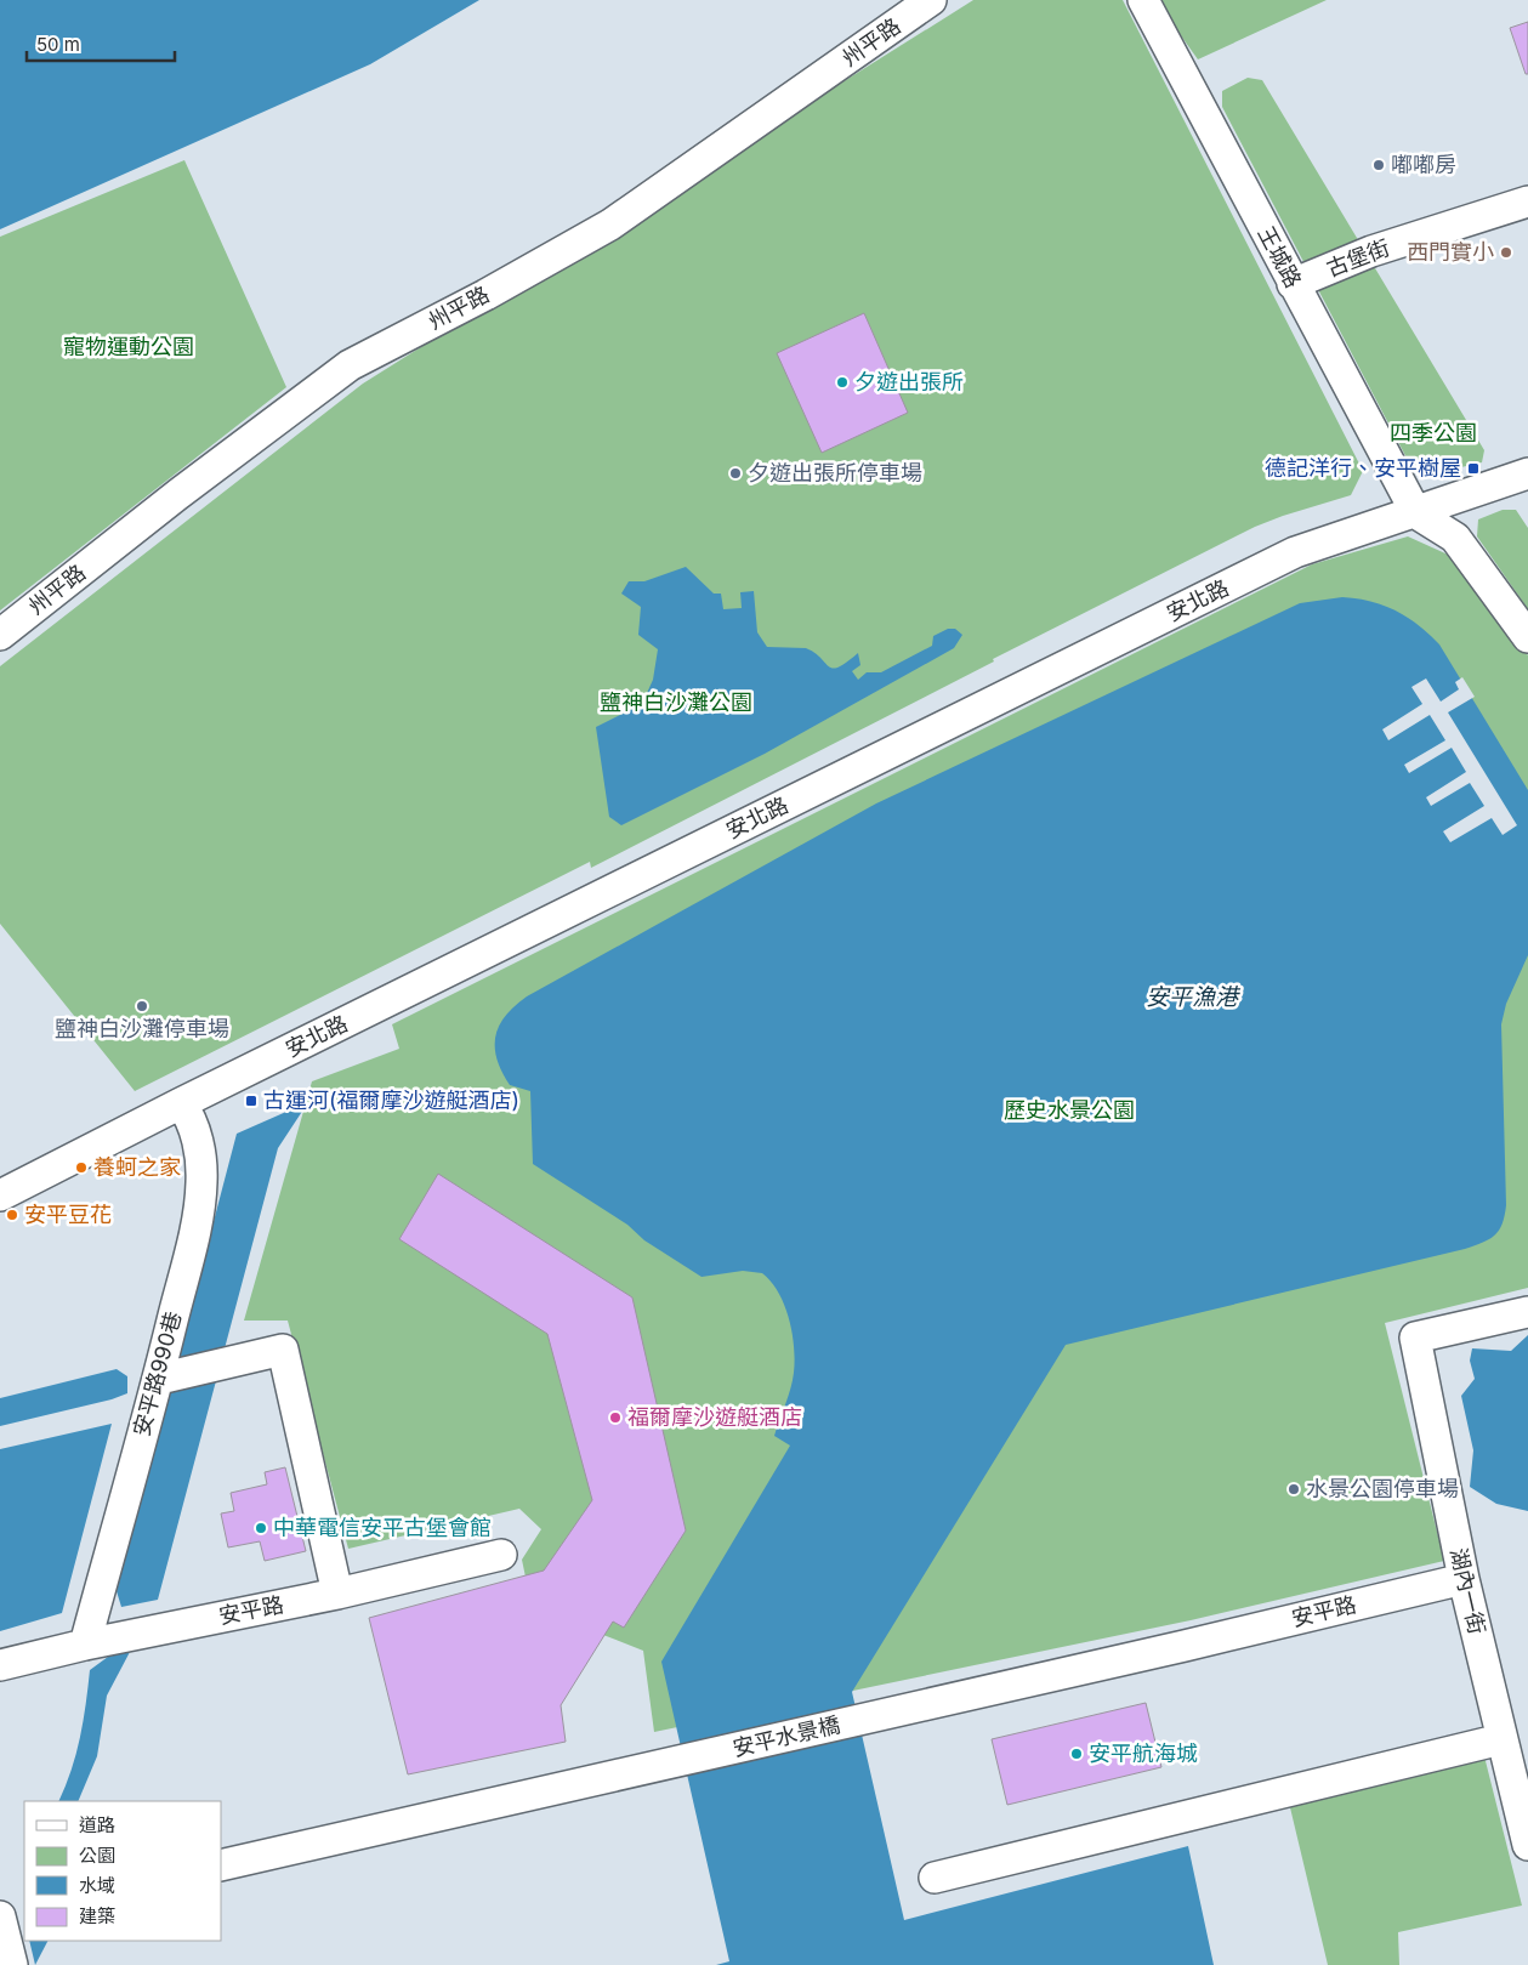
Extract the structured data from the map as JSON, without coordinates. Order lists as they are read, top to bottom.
{
  "streets": {
    "street": [
      "州平路",
      "王城路",
      "古堡街",
      "安北路",
      "安平路990巷",
      "湖內一街",
      "安平路",
      "安平水景橋"
    ]
  },
  "crossings": [
    ["王城路", "古堡街"],
    ["王城路", "安北路"],
    ["安北路", "安平路990巷"],
    ["安平路990巷", "安平路"],
    ["湖內一街", "安平路"],
    ["安平路", "安平水景橋"]
  ],
  "water": ["安平漁港"],
  "parks": [
    "寵物運動公園",
    "四季公園",
    "鹽神白沙灘公園",
    "歷史水景公園"
  ],
  "places": {
    "other": [
      "嘟嘟房",
      "西門實小",
      "夕遊出張所",
      "夕遊出張所停車場",
      "鹽神白沙灘停車場",
      "養蚵之家",
      "安平豆花",
      "福爾摩沙遊艇酒店",
      "水景公園停車場",
      "中華電信安平古堡會館",
      "安平航海城"
    ],
    "transit": ["德記洋行、安平樹屋", "古運河(福爾摩沙遊艇酒店)"]
  },
  "legend": [
    "道路",
    "公園",
    "水域",
    "建築"
  ],
  "scale_bar": "50 m"
}
